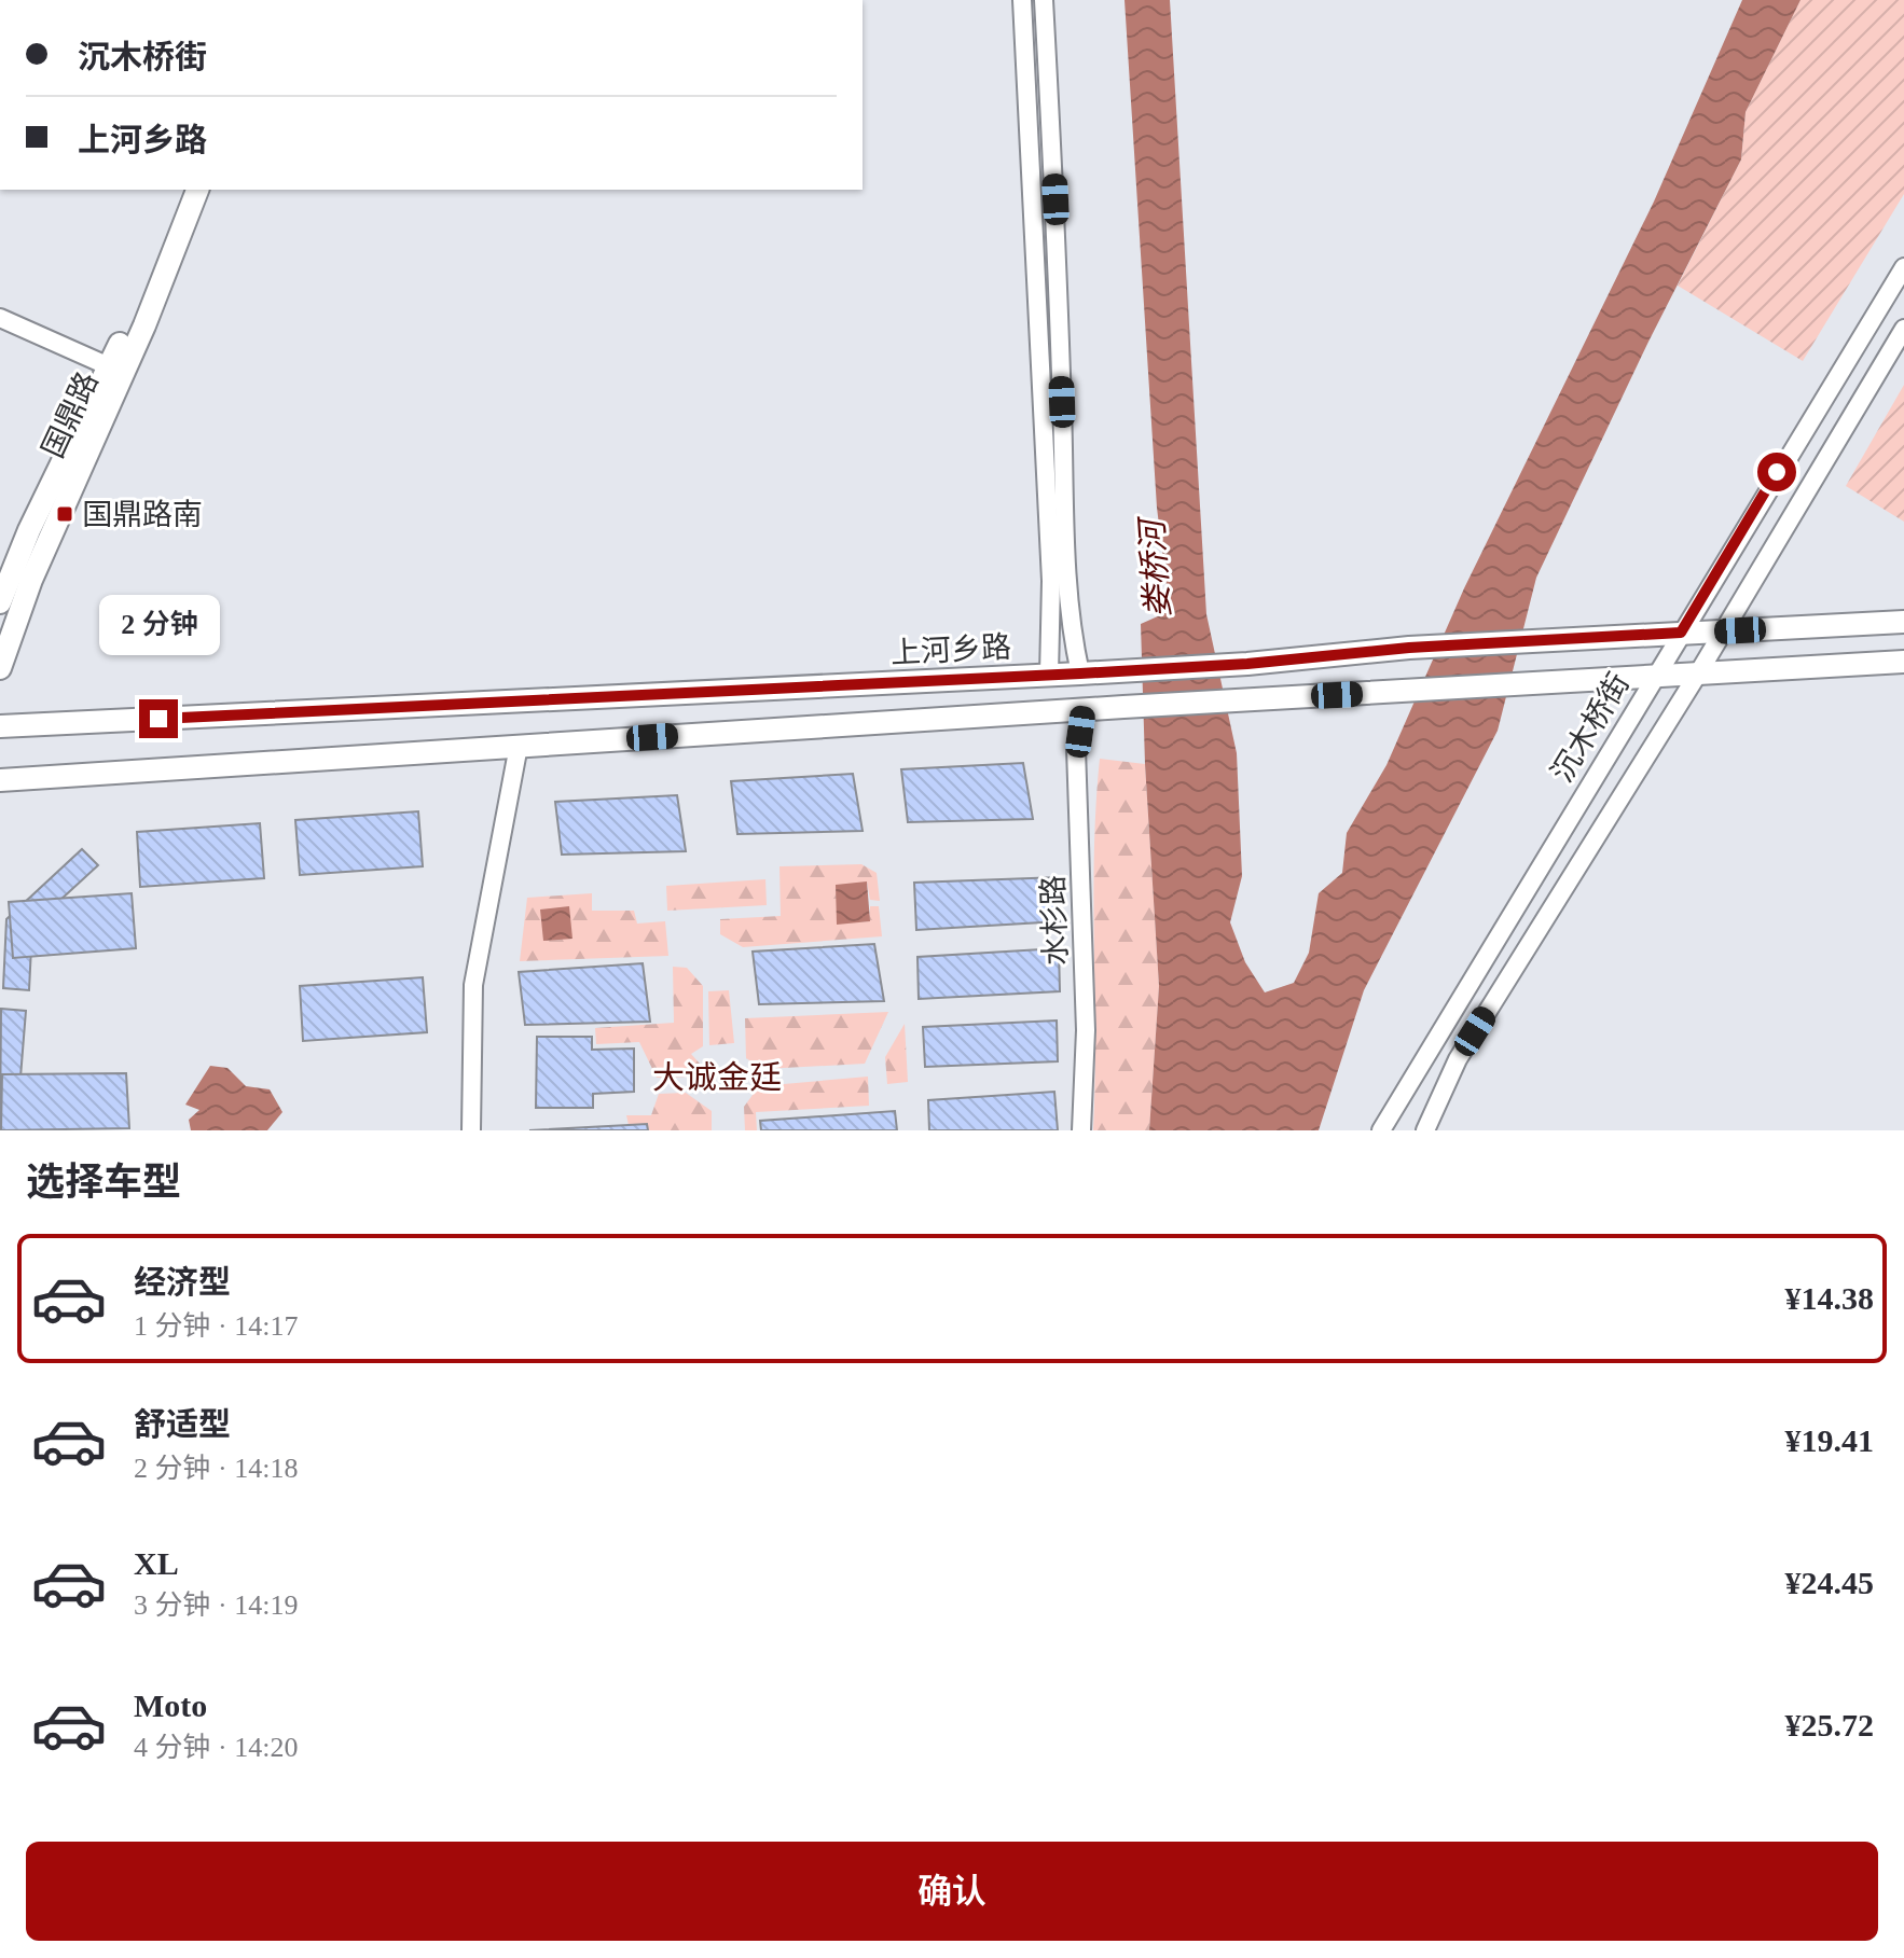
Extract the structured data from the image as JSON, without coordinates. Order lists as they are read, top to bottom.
{
  "streets": {
    "main road": ["国鼎路", "上河乡路"],
    "street": ["沉木桥街", "水杉路"]
  },
  "crossings": [
    ["上河乡路", "沉木桥街"]
  ],
  "districts": ["大诚金廷"],
  "water": ["娄桥河"],
  "places": {
    "transit": ["国鼎路南"]
  },
  "page": {
    "banner": ["沉木桥街", "上河乡路"],
    "bubble": "2 分钟",
    "heading": "选择车型",
    "list": [
      {
        "name": "经济型",
        "note": "1 分钟 · 14:17",
        "value": "¥14.38"
      },
      {
        "name": "舒适型",
        "note": "2 分钟 · 14:18",
        "value": "¥19.41"
      },
      {
        "name": "XL",
        "note": "3 分钟 · 14:19",
        "value": "¥24.45"
      },
      {
        "name": "Moto",
        "note": "4 分钟 · 14:20",
        "value": "¥25.72"
      }
    ],
    "buttons": "确认"
  }
}
